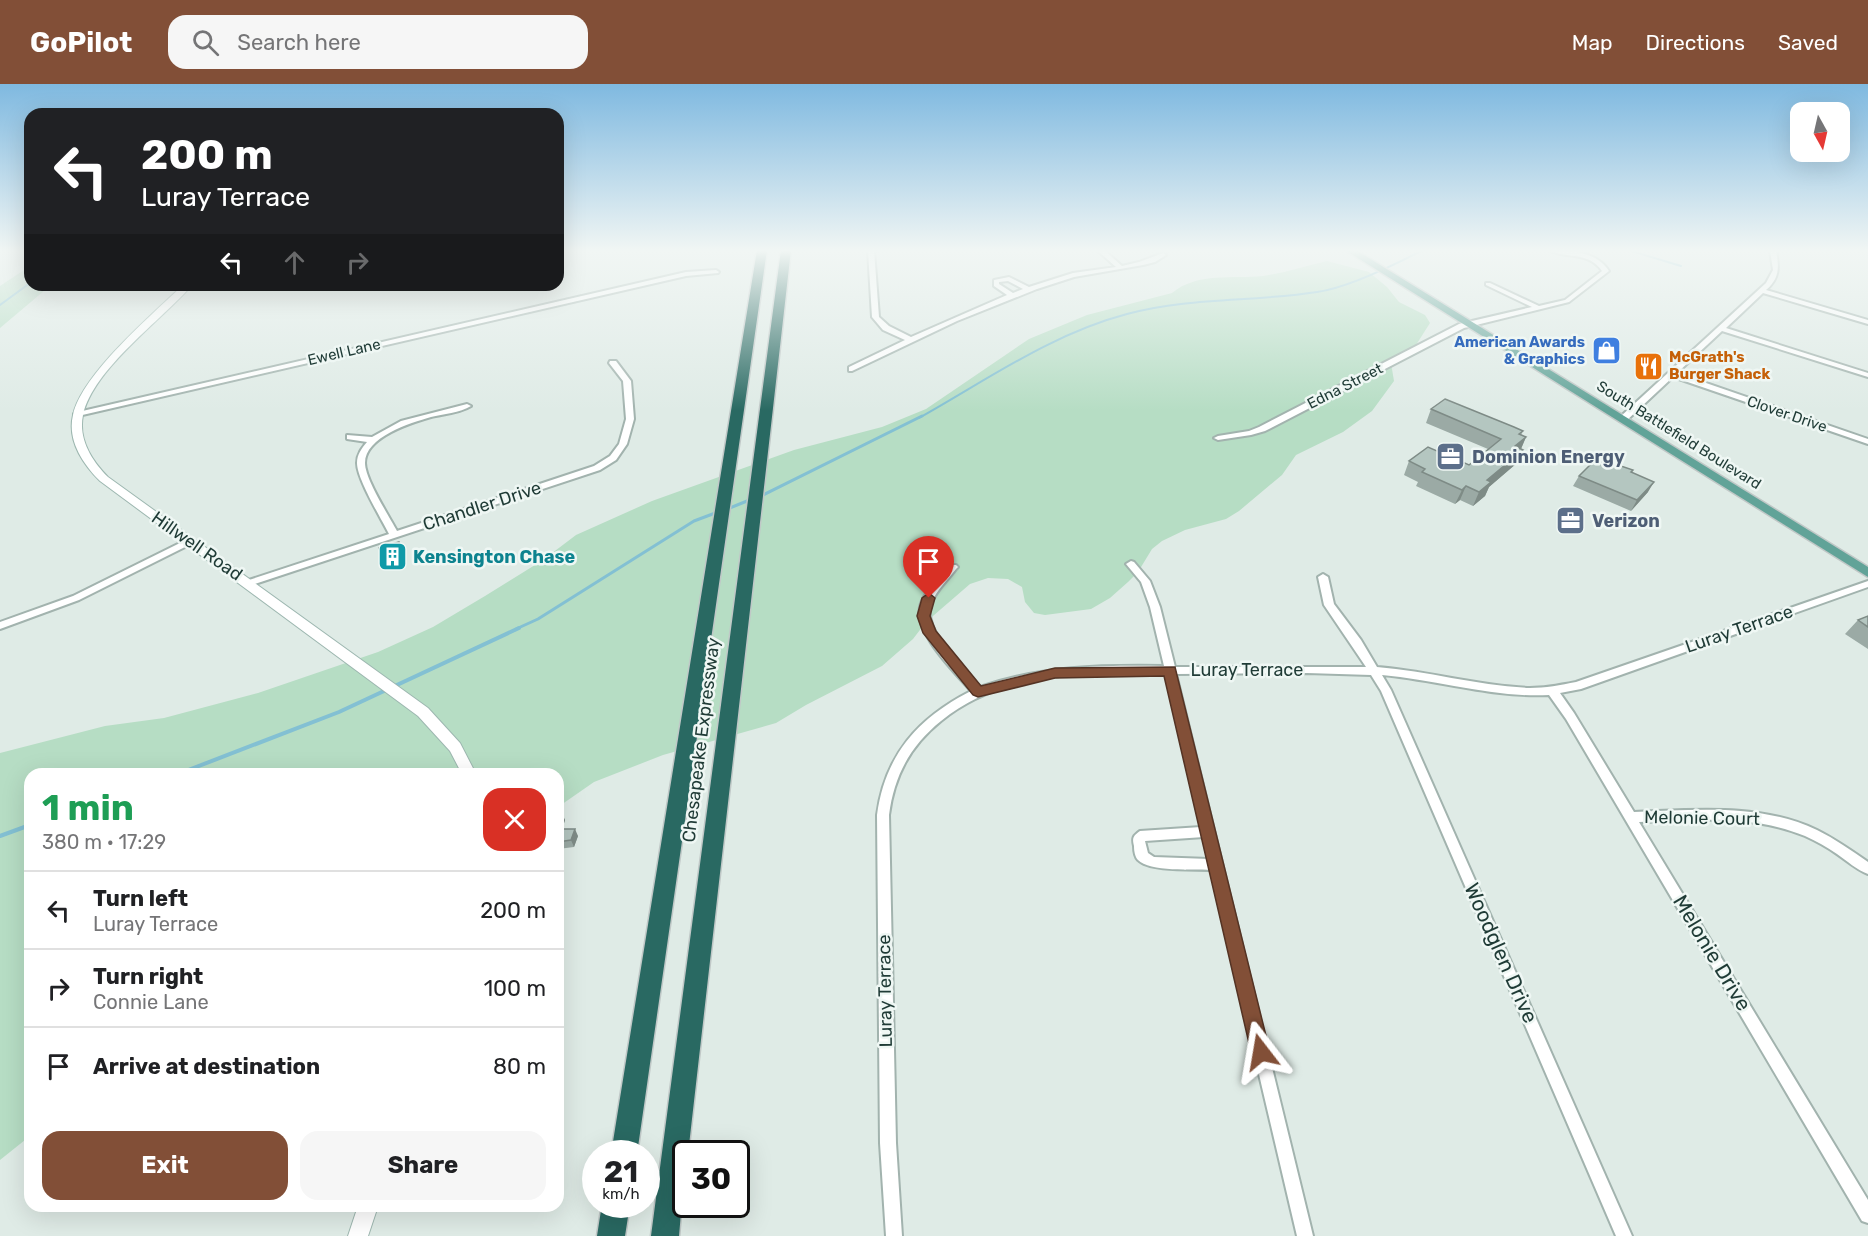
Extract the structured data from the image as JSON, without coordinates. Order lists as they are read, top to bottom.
{
  "streets": {
    "highway": ["Chesapeake Expressway"],
    "main road": ["South Battlefield Boulevard"],
    "street": [
      "Ewell Lane",
      "Edna Street",
      "Clover Drive",
      "Chandler Drive",
      "Hillwell Road",
      "Luray Terrace",
      "Melonie Court",
      "Woodglen Drive",
      "Melonie Drive"
    ]
  },
  "crossings": [
    ["Ewell Lane", "Hillwell Road"],
    ["Edna Street", "South Battlefield Boulevard"],
    ["Chandler Drive", "Hillwell Road"],
    ["Luray Terrace", "Woodglen Drive"],
    ["Luray Terrace", "Melonie Drive"],
    ["Melonie Court", "Melonie Drive"]
  ],
  "places": {
    "shop": ["American Awards & Graphics"],
    "restaurant": ["McGrath's Burger Shack"],
    "office": ["Dominion Energy", "Verizon"],
    "building": ["Kensington Chase"]
  },
  "north": "bottom",
  "page": {
    "header": "GoPilot",
    "search": "Search here",
    "nav": ["Map", "Directions", "Saved"],
    "turn": ["200 m", "Luray Terrace"],
    "heading": ["1 min", "380 m · 17:29"],
    "list": [
      {
        "name": "Turn left",
        "note": "Luray Terrace",
        "value": "200 m"
      },
      {
        "name": "Turn right",
        "note": "Connie Lane",
        "value": "100 m"
      },
      {
        "name": "Arrive at destination",
        "value": "80 m"
      }
    ],
    "buttons": ["Exit", "Share"],
    "speed": "21 km/h",
    "limit": "30"
  }
}
